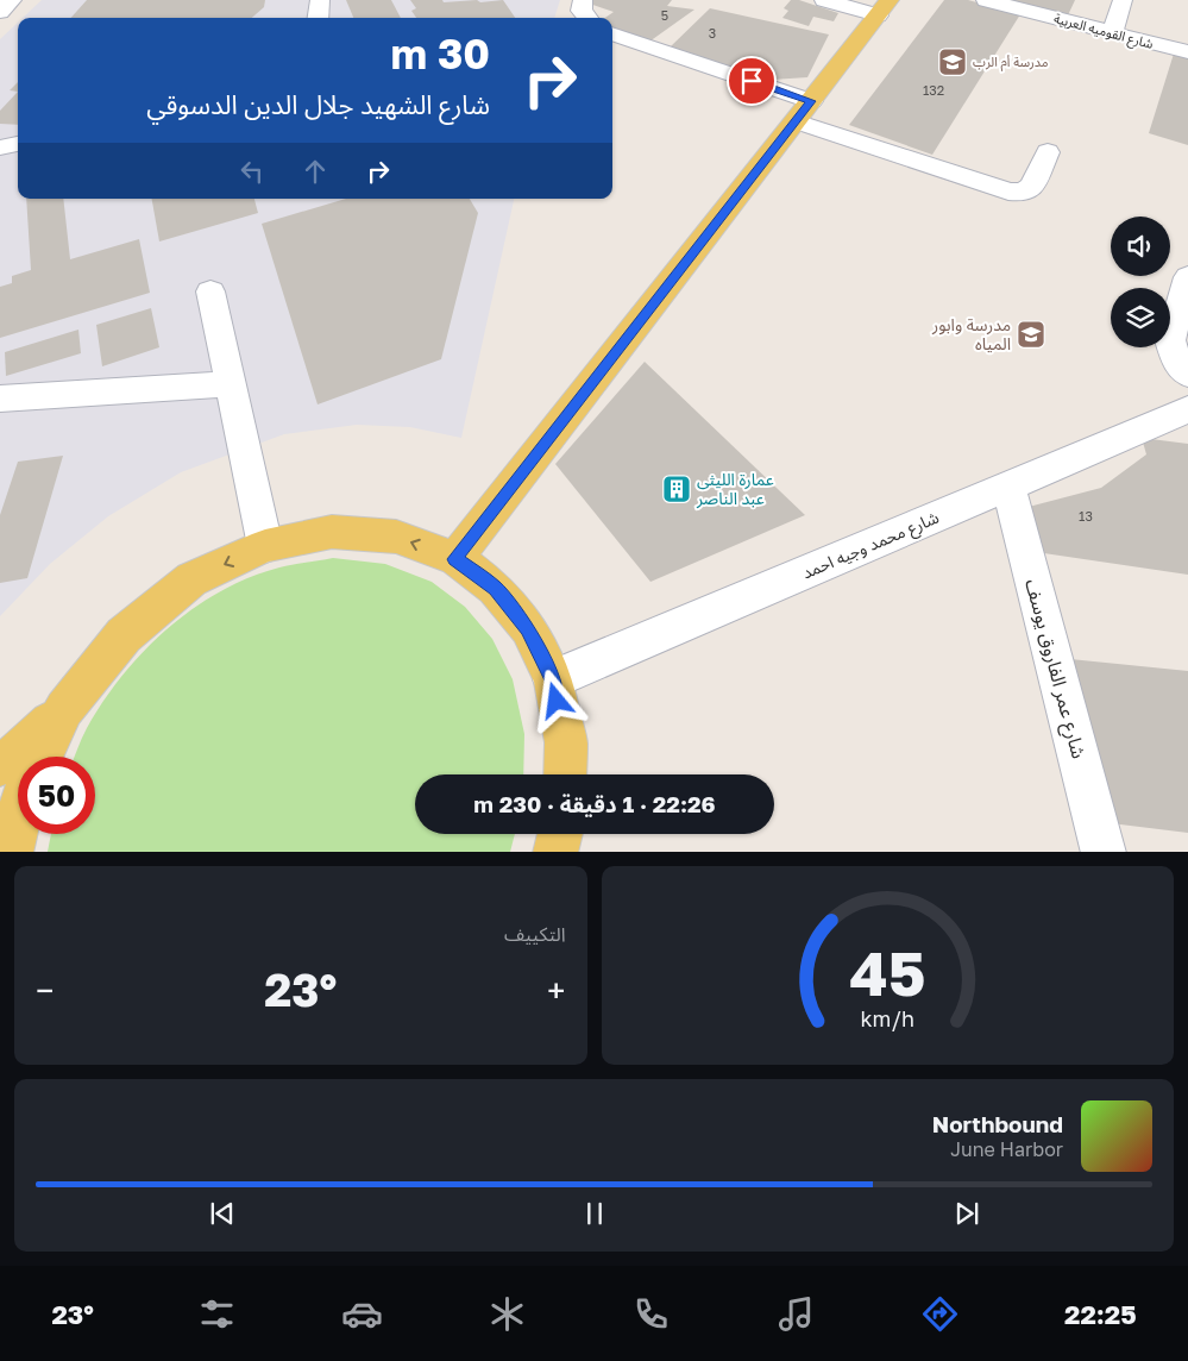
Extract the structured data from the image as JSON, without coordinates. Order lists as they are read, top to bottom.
{
  "streets": {
    "street": ["شارع القوميه العربية", "شارع محمد وجيه احمد", "شارع عمر الفاروق يوسف"]
  },
  "crossings": [
    ["شارع محمد وجيه احمد", "شارع عمر الفاروق يوسف"]
  ],
  "places": {
    "school or university": ["مدرسة أم الرب", "مدرسة وابور المياه"],
    "building": ["عمارة الليثى عبد الناصر"]
  },
  "house_numbers": [
    "5",
    "3",
    "132",
    "13"
  ],
  "page": {
    "turn": ["30 m", "شارع الشهيد جلال الدين الدسوقي"],
    "limit": "50",
    "trip": "22:26 · 1 دقيقة · 230 m",
    "tile": "التكييف",
    "heat": ["−", "23°", "+"],
    "song": ["Northbound", "June Harbor"],
    "tabs": ["22:25", "23°"],
    "gauge": ["45", "km/h"]
  }
}
